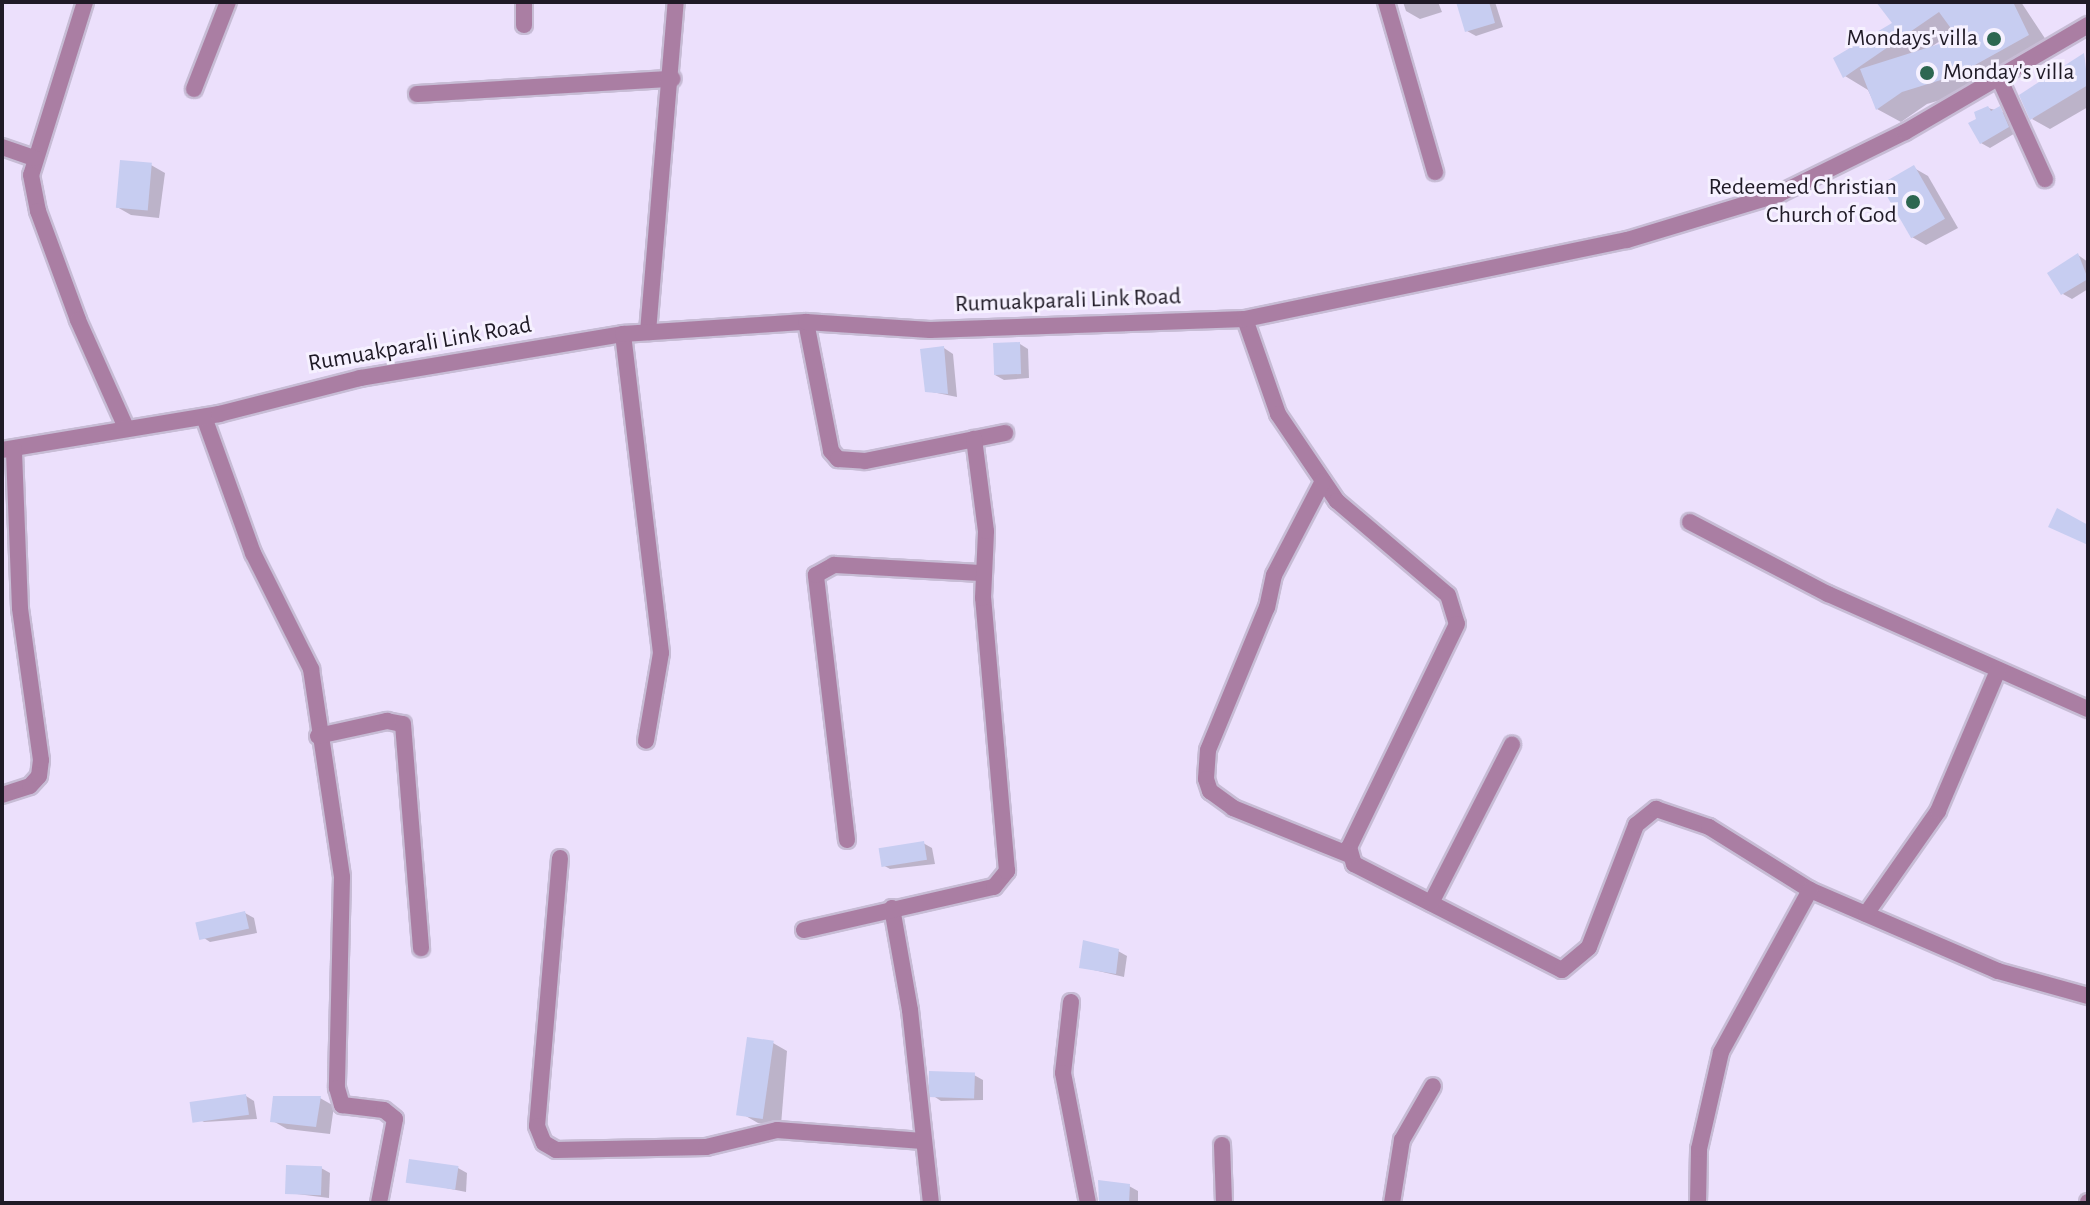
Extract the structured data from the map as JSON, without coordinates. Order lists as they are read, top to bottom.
{
  "streets": {
    "street": ["Rumuakparali Link Road"]
  },
  "places": ["Mondays' villa", "Monday's villa", "Redeemed Christian Church of God"]
}
